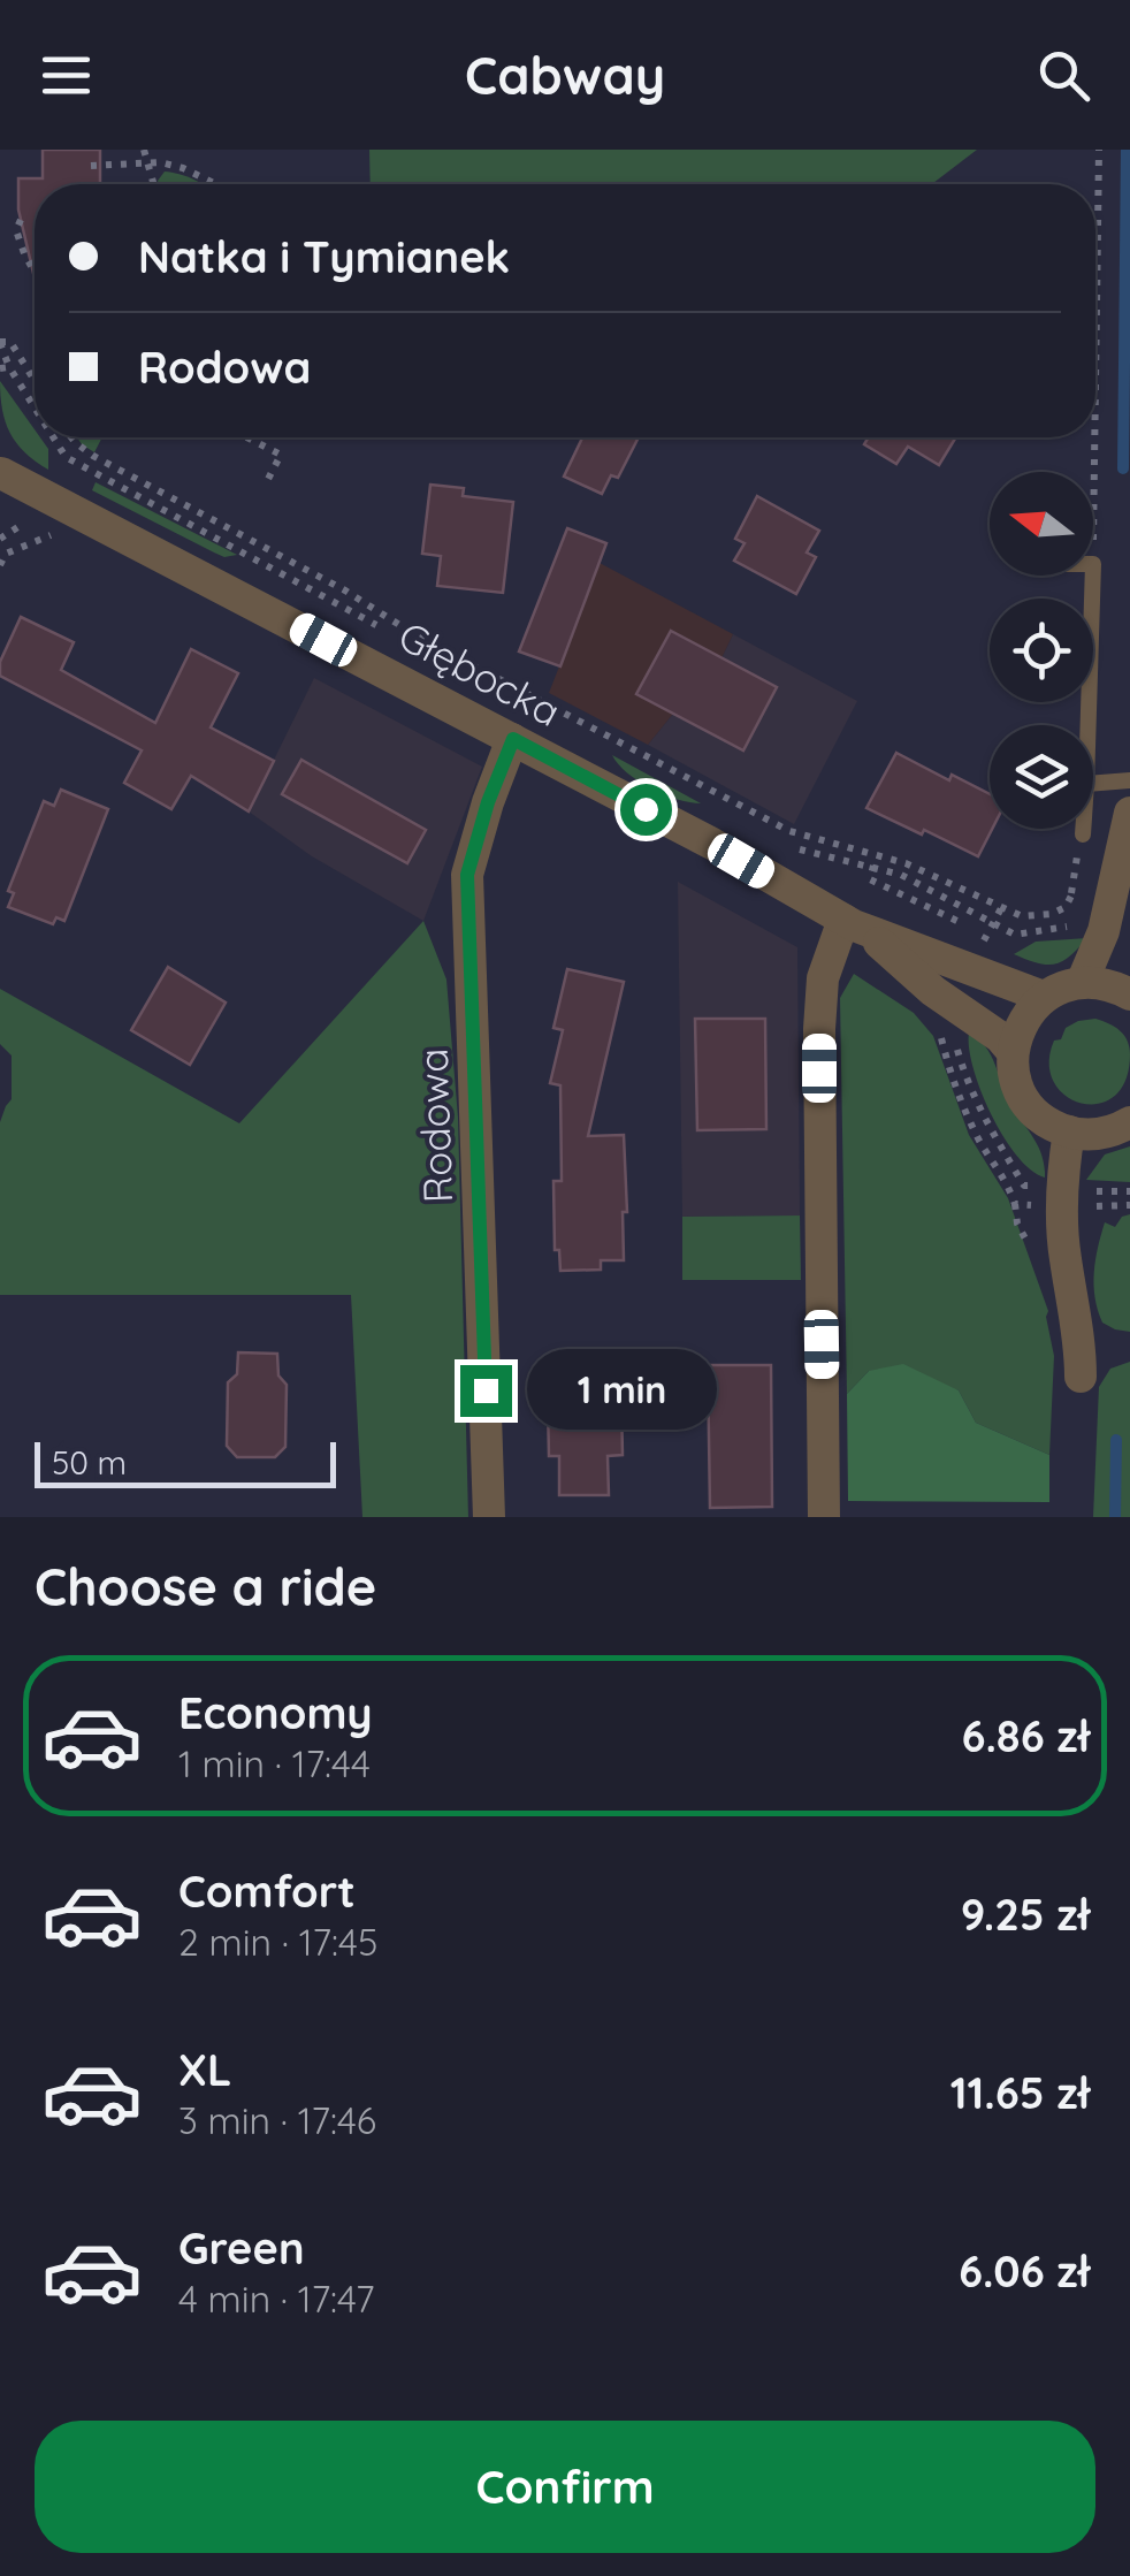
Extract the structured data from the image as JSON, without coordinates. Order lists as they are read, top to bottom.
{
  "streets": {
    "street": ["Głębocka", "Rodowa"]
  },
  "crossings": [
    ["Głębocka", "Rodowa"]
  ],
  "scale_bar": "50 m",
  "north": "left",
  "page": {
    "header": "Cabway",
    "banner": ["Natka i Tymianek", "Rodowa"],
    "bubble": "1 min",
    "scale": "50 m",
    "heading": "Choose a ride",
    "list": [
      {
        "name": "Economy",
        "note": "1 min · 17:44",
        "value": "6.86 zł"
      },
      {
        "name": "Comfort",
        "note": "2 min · 17:45",
        "value": "9.25 zł"
      },
      {
        "name": "XL",
        "note": "3 min · 17:46",
        "value": "11.65 zł"
      },
      {
        "name": "Green",
        "note": "4 min · 17:47",
        "value": "6.06 zł"
      }
    ],
    "buttons": "Confirm"
  }
}
